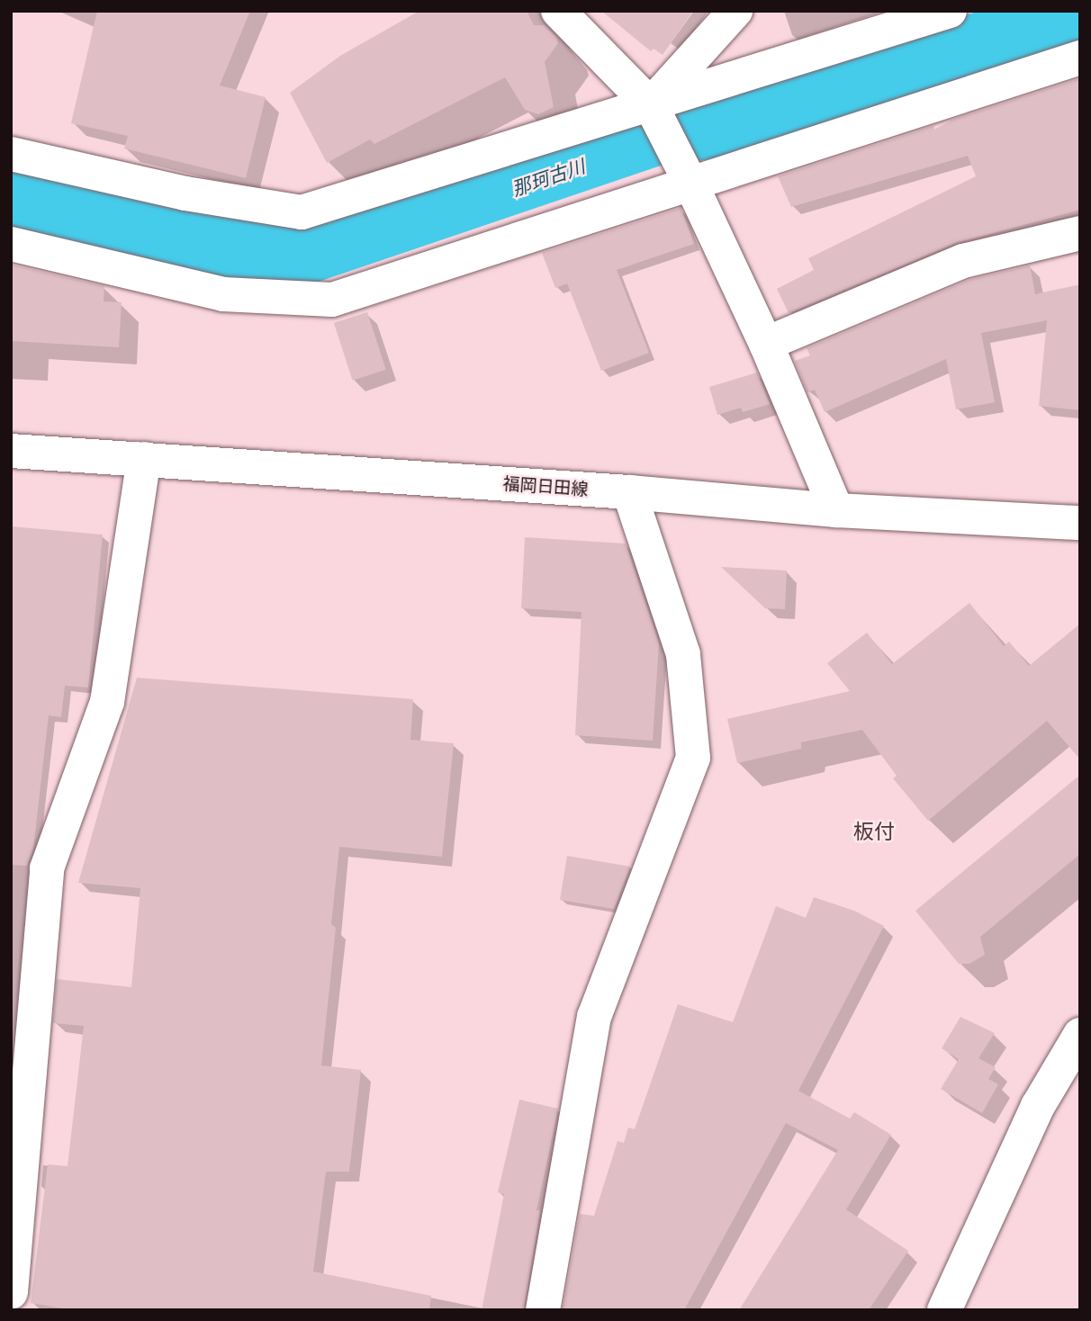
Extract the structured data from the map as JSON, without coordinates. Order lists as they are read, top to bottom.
{
  "streets": {
    "street": ["福岡日田線"]
  },
  "districts": ["板付"],
  "water": ["那珂古川"]
}
